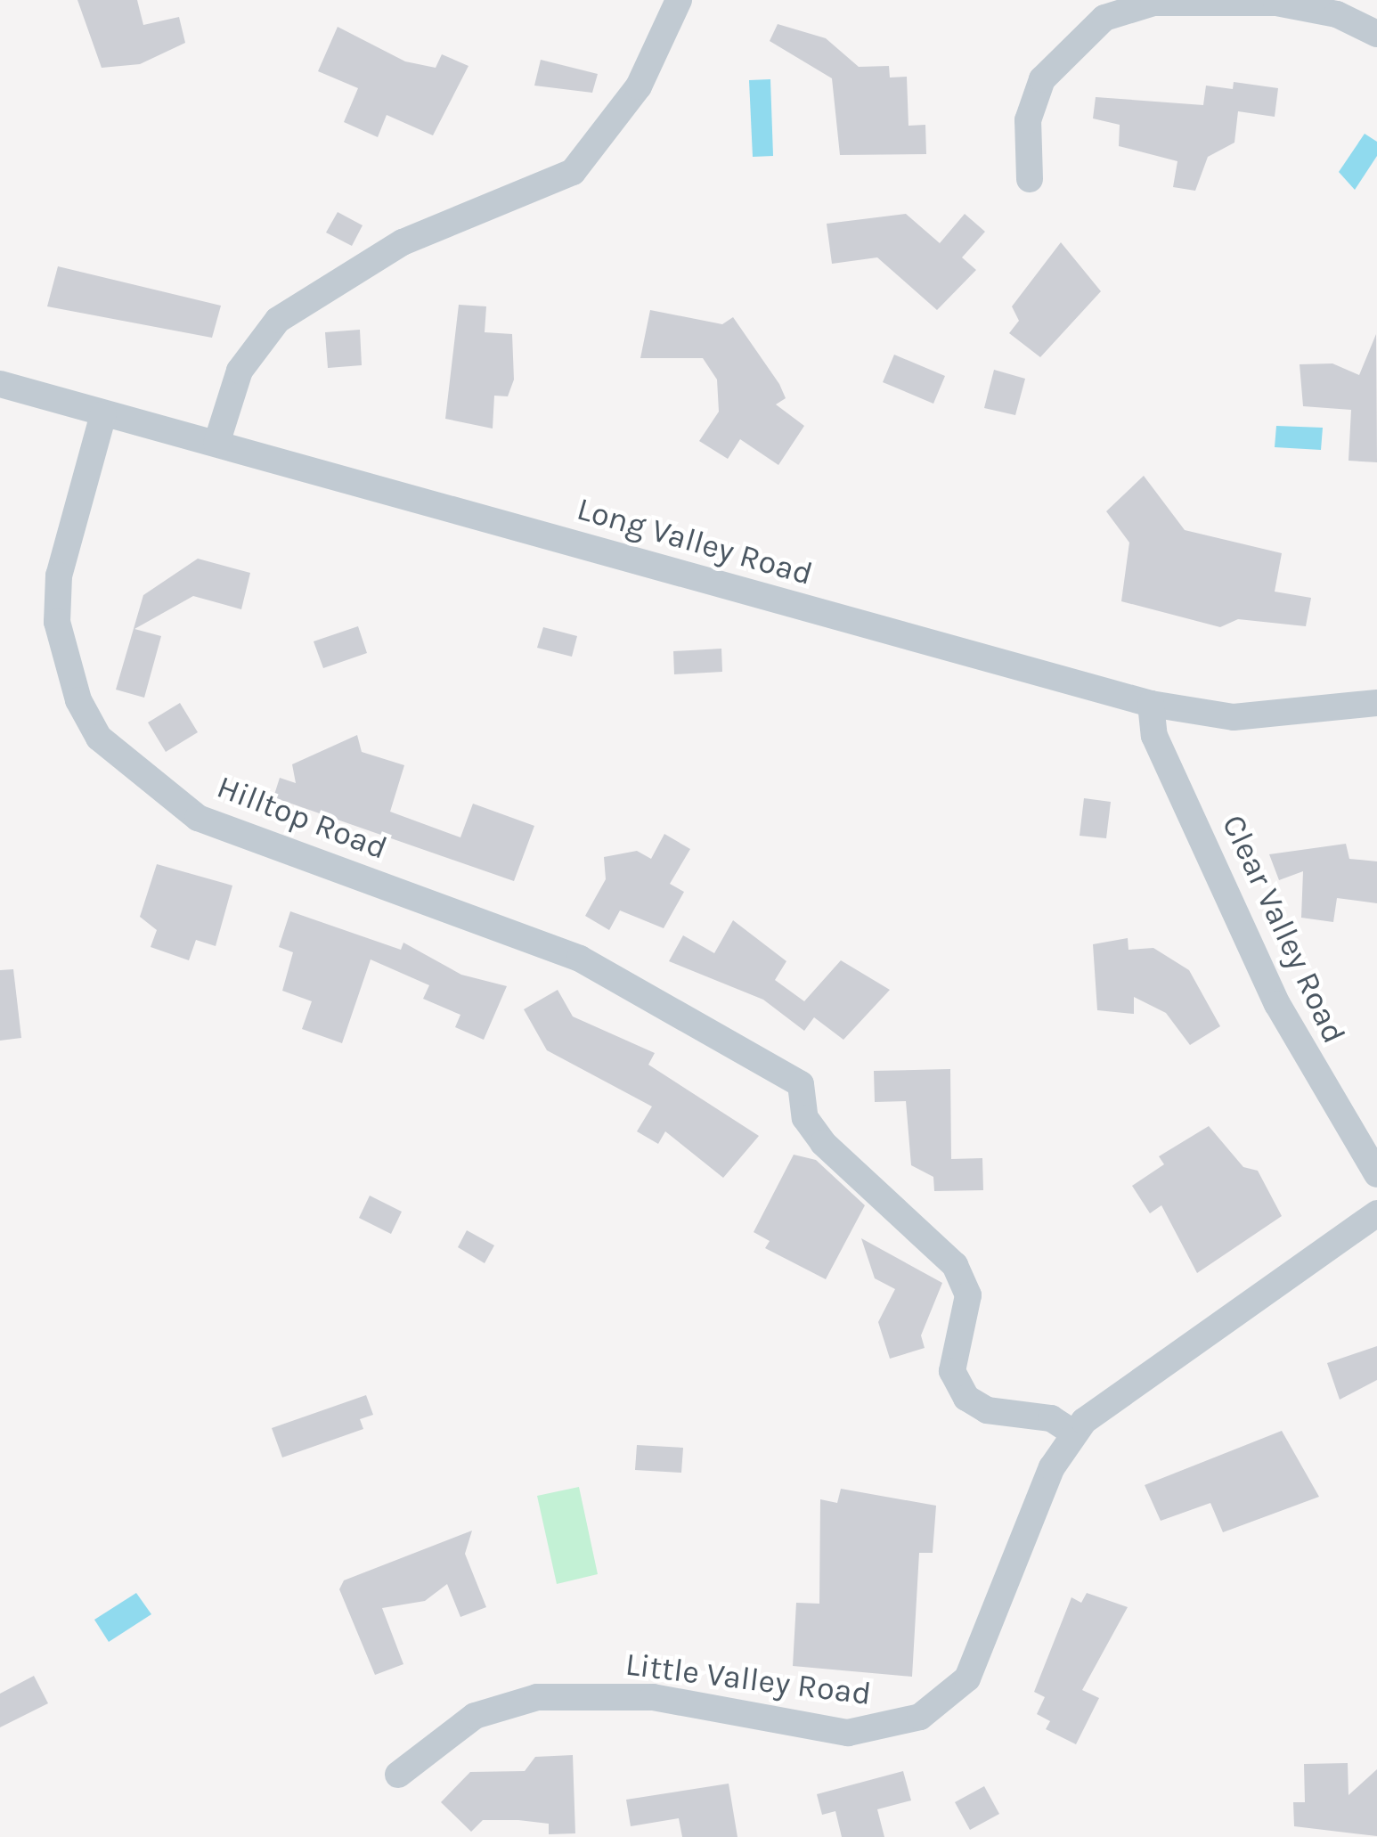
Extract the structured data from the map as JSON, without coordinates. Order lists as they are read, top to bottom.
{
  "streets": {
    "street": [
      "Long Valley Road",
      "Hilltop Road",
      "Clear Valley Road",
      "Little Valley Road"
    ]
  },
  "crossings": [
    ["Long Valley Road", "Hilltop Road"],
    ["Long Valley Road", "Clear Valley Road"],
    ["Hilltop Road", "Little Valley Road"]
  ]
}
